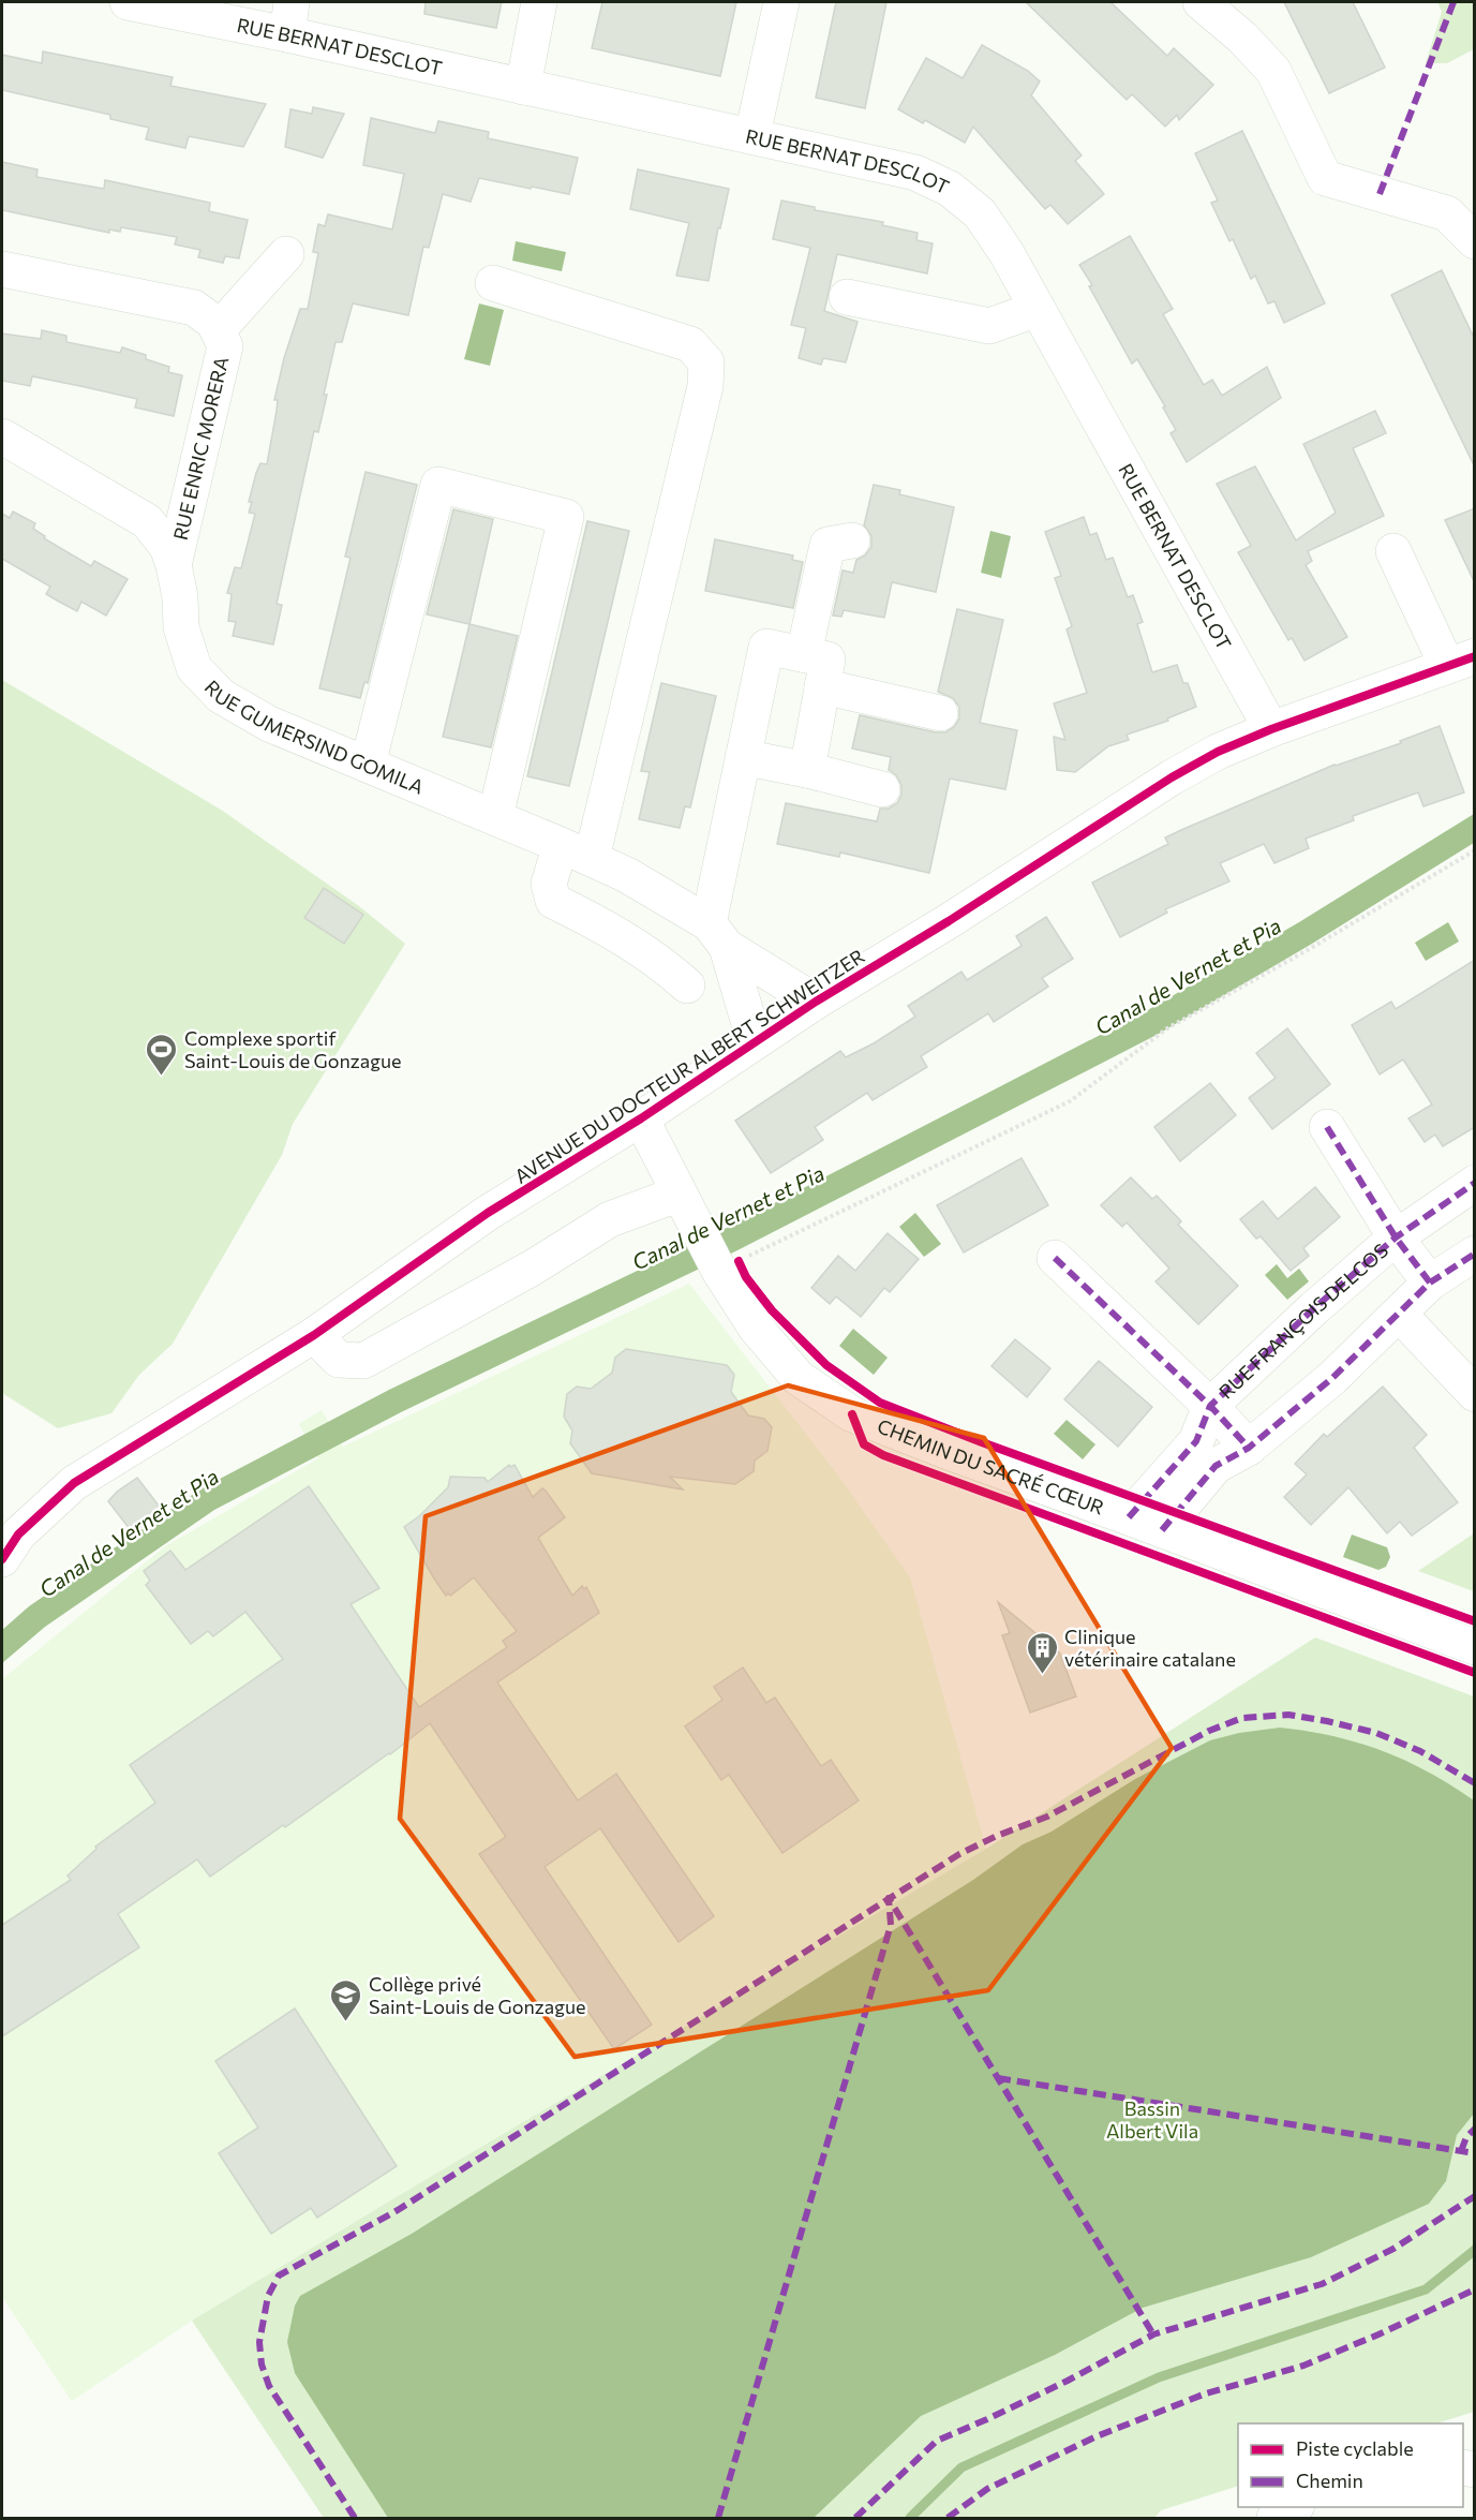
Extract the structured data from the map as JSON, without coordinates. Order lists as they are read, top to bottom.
{
  "streets": {
    "street": [
      "RUE BERNAT DESCLOT",
      "RUE ENRIC MORERA",
      "RUE GUMERSIND GOMILA",
      "AVENUE DU DOCTEUR ALBERT SCHWEITZER",
      "RUE FRANÇOIS DELCOS",
      "CHEMIN DU SACRÉ CŒUR"
    ]
  },
  "crossings": [
    ["RUE BERNAT DESCLOT", "AVENUE DU DOCTEUR ALBERT SCHWEITZER"],
    ["RUE ENRIC MORERA", "RUE GUMERSIND GOMILA"],
    ["RUE GUMERSIND GOMILA", "AVENUE DU DOCTEUR ALBERT SCHWEITZER"],
    ["AVENUE DU DOCTEUR ALBERT SCHWEITZER", "CHEMIN DU SACRÉ CŒUR"],
    ["RUE FRANÇOIS DELCOS", "CHEMIN DU SACRÉ CŒUR"]
  ],
  "water": ["Canal de Vernet et Pia"],
  "parks": ["Bassin Albert Vila"],
  "places": {
    "sports": ["Complexe sportif Saint-Louis de Gonzague"],
    "building": ["Clinique vétérinaire catalane"],
    "school or university": ["Collège privé Saint-Louis de Gonzague"]
  },
  "legend": ["Piste cyclable", "Chemin"]
}
